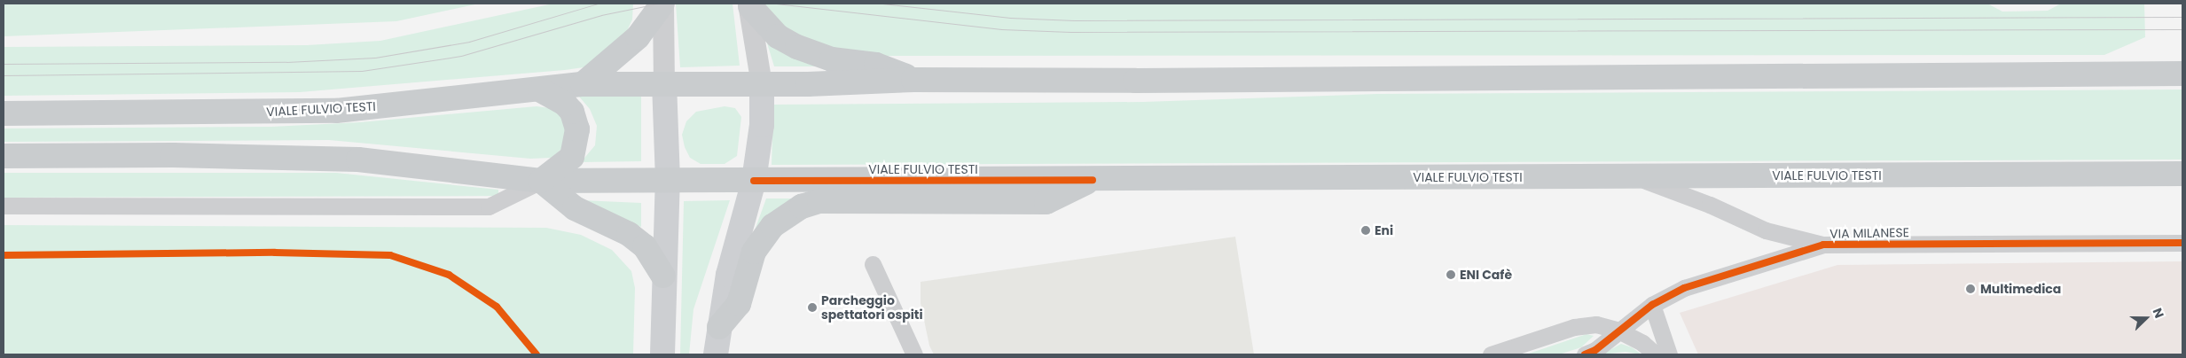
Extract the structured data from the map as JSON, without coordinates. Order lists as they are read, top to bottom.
{
  "streets": {
    "main road": ["VIALE FULVIO TESTI"],
    "street": ["VIA MILANESE"]
  },
  "places": [
    "Eni",
    "ENI Cafè",
    "Multimedica",
    "Parcheggio spettatori ospiti"
  ],
  "north": "right"
}
